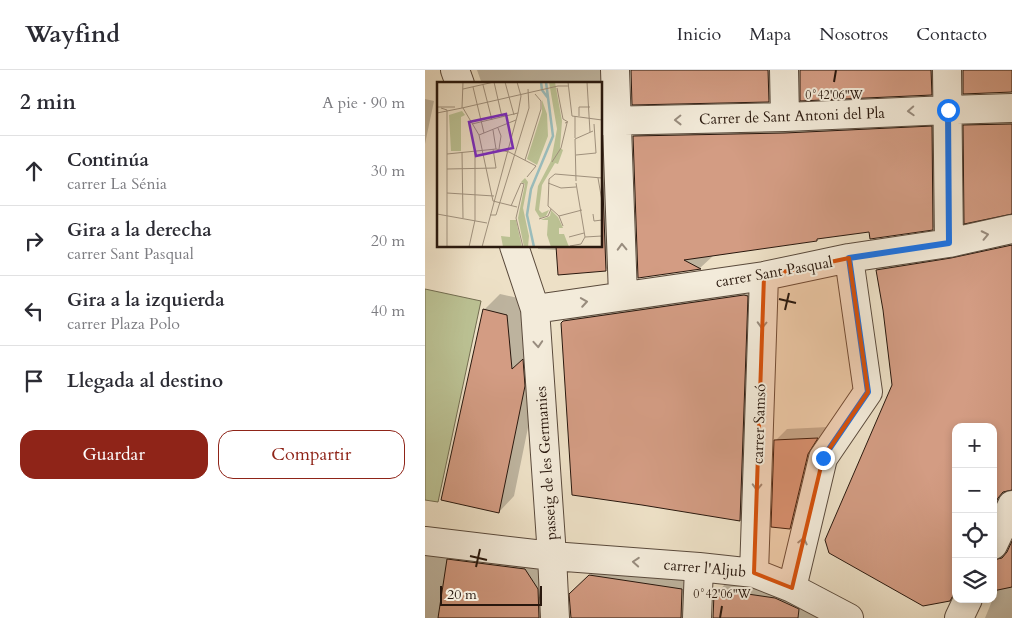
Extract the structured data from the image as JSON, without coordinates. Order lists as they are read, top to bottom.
{
  "streets": {
    "street": [
      "Carrer de Sant Antoni del Pla",
      "carrer Sant Pasqual",
      "carrer Samsó",
      "passeig de les Germanies",
      "carrer l'Aljub"
    ]
  },
  "crossings": [
    ["carrer Sant Pasqual", "carrer Samsó"],
    ["carrer Sant Pasqual", "passeig de les Germanies"],
    ["carrer Samsó", "carrer l'Aljub"],
    ["passeig de les Germanies", "carrer l'Aljub"]
  ],
  "one_way": ["Carrer de Sant Antoni del Pla", "passeig de les Germanies", "carrer l'Aljub"],
  "scale_bar": "20 m",
  "page": {
    "header": "Wayfind",
    "nav": [
      "Inicio",
      "Mapa",
      "Nosotros",
      "Contacto"
    ],
    "heading": ["2 min", "A pie · 90 m"],
    "list": [
      ["Continúa", "carrer La Sénia", "30 m"],
      ["Gira a la derecha", "carrer Sant Pasqual", "20 m"],
      ["Gira a la izquierda", "carrer Plaza Polo", "40 m"],
      "Llegada al destino"
    ],
    "buttons": ["Guardar", "Compartir"],
    "map_buttons": ["+", "−"],
    "scale": "20 m"
  },
  "coordinates": ["0°42'06\"W"]
}
